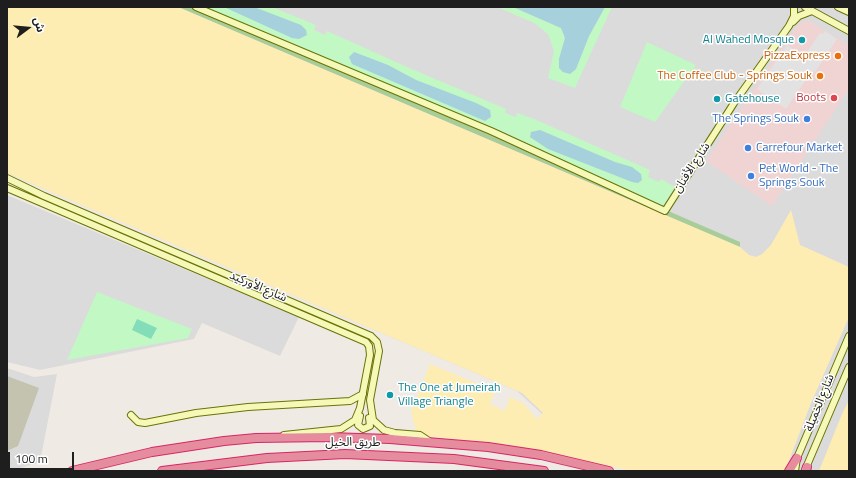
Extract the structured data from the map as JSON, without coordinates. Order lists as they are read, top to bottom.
{
  "streets": {
    "highway": ["طريق الخيل"],
    "street": ["شارع الأفنان", "شارع الأوركيد", "شارع الخميلة"]
  },
  "places": [
    "Al Wahed Mosque",
    "PizzaExpress",
    "The Coffee Club - Springs Souk",
    "Boots",
    "Gatehouse",
    "The Springs Souk",
    "Carrefour Market",
    "Pet World - The Springs Souk",
    "The One at Jumeirah Village Triangle"
  ],
  "scale_bar": "100 m",
  "north": "right"
}
